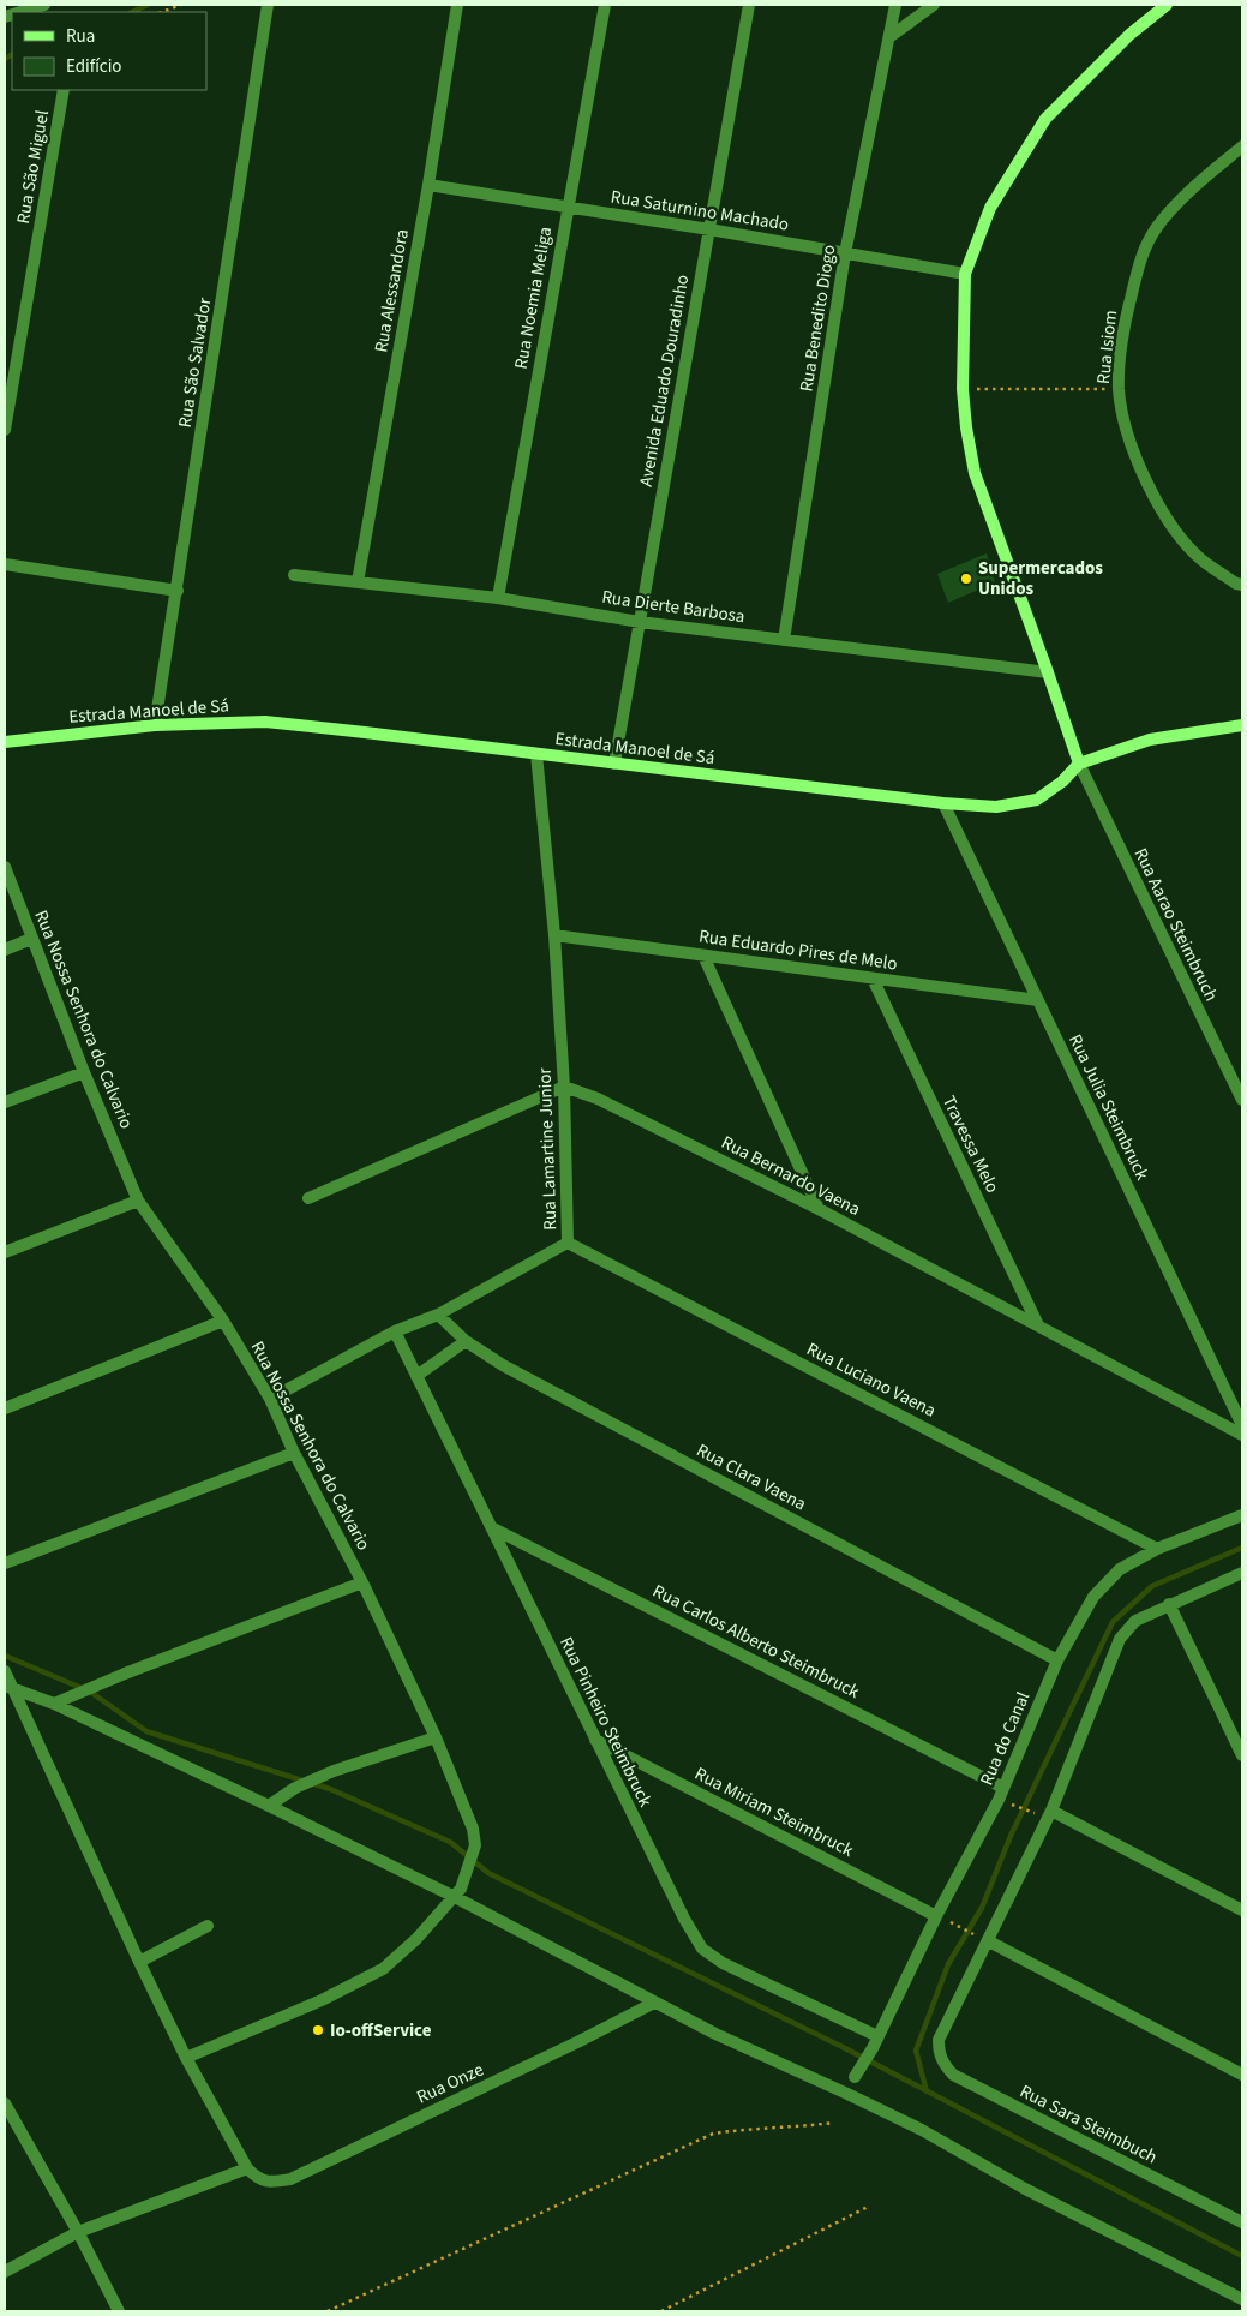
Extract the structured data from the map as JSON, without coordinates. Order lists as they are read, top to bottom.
{
  "streets": {
    "main road": ["Estrada Manoel de Sá"],
    "street": [
      "Rua São Miguel",
      "Rua Saturnino Machado",
      "Rua Alessandora",
      "Rua Noemia Meliga",
      "Rua Benedito Diogo",
      "Rua Isiom",
      "Rua São Salvador",
      "Avenida Eduado Douradinho",
      "Rua Dierte Barbosa",
      "Rua Aarao Steimbruch",
      "Rua Eduardo Pires de Melo",
      "Rua Nossa Senhora do Calvario",
      "Rua Julia Steimbruck",
      "Travessa Melo",
      "Rua Lamartine Junior",
      "Rua Bernardo Vaena",
      "Rua Luciano Vaena",
      "Rua Clara Vaena",
      "Rua Carlos Alberto Steimbruck",
      "Rua Pinheiro Steimbruck",
      "Rua do Canal",
      "Rua Miriam Steimbruck",
      "Rua Onze",
      "Rua Sara Steimbuch"
    ]
  },
  "crossings": [
    ["Rua Saturnino Machado", "Rua Alessandora"],
    ["Rua Saturnino Machado", "Rua Noemia Meliga"],
    ["Rua Saturnino Machado", "Rua Benedito Diogo"],
    ["Rua Saturnino Machado", "Avenida Eduado Douradinho"],
    ["Rua Alessandora", "Rua Dierte Barbosa"],
    ["Rua Noemia Meliga", "Rua Dierte Barbosa"],
    ["Rua Benedito Diogo", "Rua Dierte Barbosa"],
    ["Rua São Salvador", "Estrada Manoel de Sá"],
    ["Avenida Eduado Douradinho", "Rua Dierte Barbosa"],
    ["Avenida Eduado Douradinho", "Estrada Manoel de Sá"],
    ["Estrada Manoel de Sá", "Rua Aarao Steimbruch"],
    ["Estrada Manoel de Sá", "Rua Julia Steimbruck"],
    ["Estrada Manoel de Sá", "Rua Lamartine Junior"],
    ["Rua Eduardo Pires de Melo", "Rua Julia Steimbruck"],
    ["Rua Eduardo Pires de Melo", "Travessa Melo"],
    ["Rua Eduardo Pires de Melo", "Rua Lamartine Junior"],
    ["Rua Nossa Senhora do Calvario", "Rua Lamartine Junior"],
    ["Travessa Melo", "Rua Bernardo Vaena"],
    ["Rua Lamartine Junior", "Rua Bernardo Vaena"],
    ["Rua Lamartine Junior", "Rua Luciano Vaena"],
    ["Rua Lamartine Junior", "Rua Clara Vaena"],
    ["Rua Lamartine Junior", "Rua Pinheiro Steimbruck"],
    ["Rua Luciano Vaena", "Rua do Canal"],
    ["Rua Clara Vaena", "Rua do Canal"],
    ["Rua Carlos Alberto Steimbruck", "Rua Pinheiro Steimbruck"],
    ["Rua Carlos Alberto Steimbruck", "Rua do Canal"],
    ["Rua Pinheiro Steimbruck", "Rua do Canal"],
    ["Rua Pinheiro Steimbruck", "Rua Miriam Steimbruck"],
    ["Rua do Canal", "Rua Miriam Steimbruck"]
  ],
  "places": ["Supermercados Unidos", "Io-offService"],
  "legend": ["Rua", "Edifício"]
}
